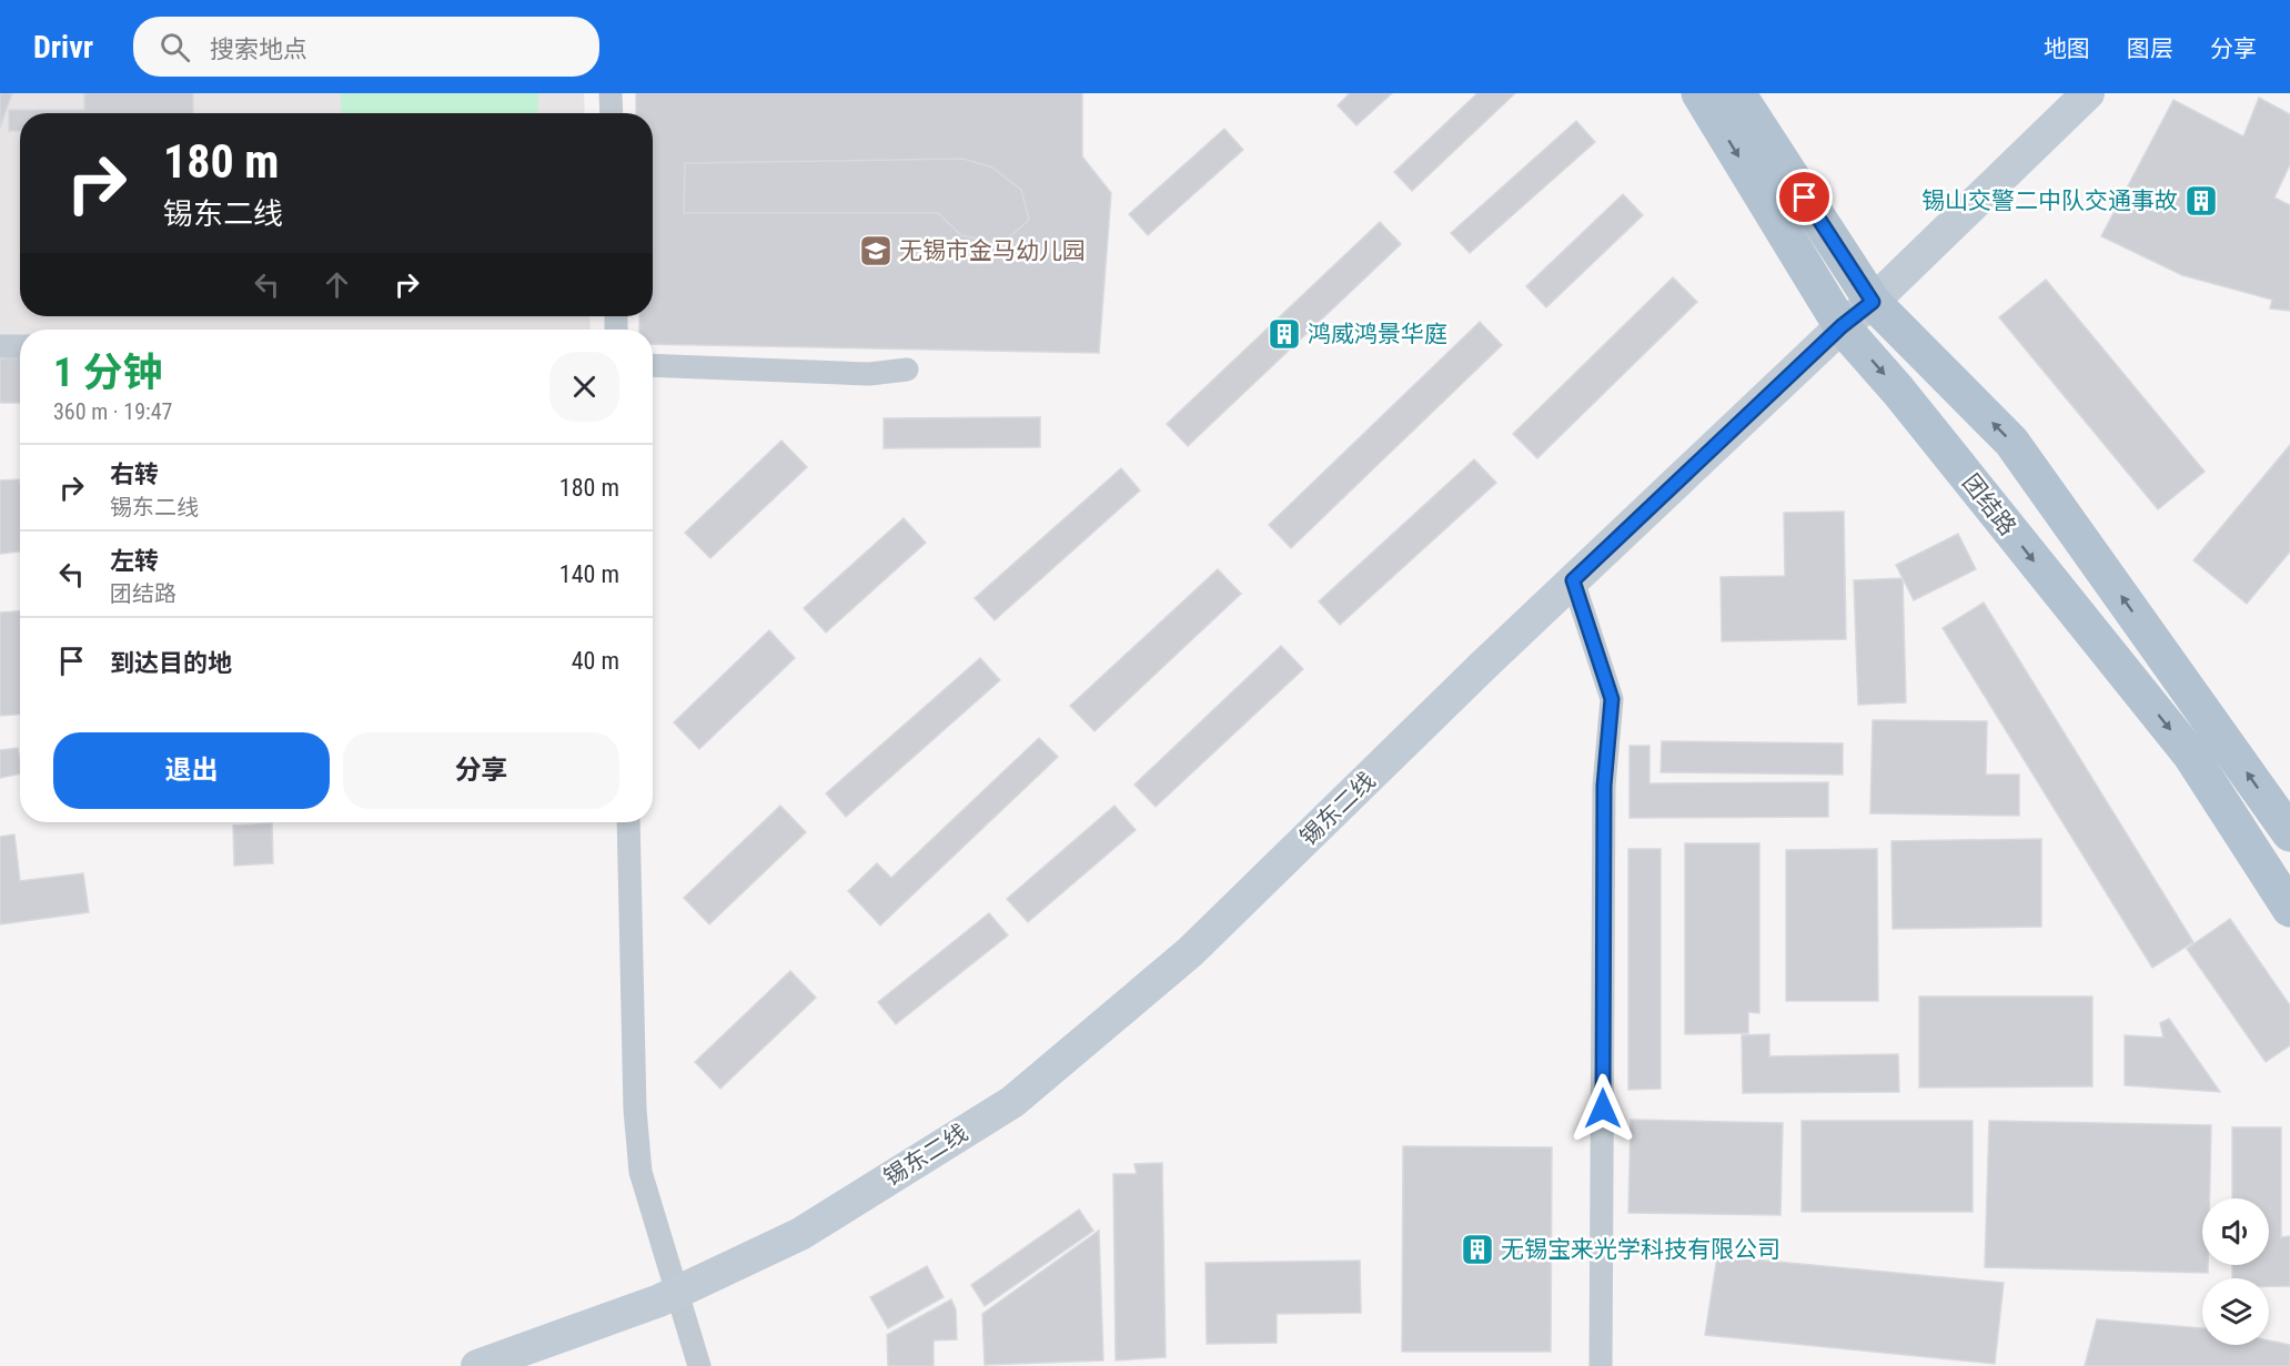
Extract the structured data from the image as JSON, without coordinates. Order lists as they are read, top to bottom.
{
  "streets": {
    "main road": ["团结路", "锡东二线"]
  },
  "crossings": [
    ["团结路", "锡东二线"]
  ],
  "places": {
    "building": ["锡山交警二中队交通事故", "鸿威鸿景华庭", "无锡宝来光学科技有限公司"],
    "school or university": ["无锡市金马幼儿园"]
  },
  "page": {
    "header": "Drivr",
    "search": "搜索地点",
    "nav": ["地图", "图层", "分享"],
    "turn": ["180 m", "锡东二线"],
    "heading": ["1 分钟", "360 m · 19:47"],
    "list": [
      {
        "name": "右转",
        "note": "锡东二线",
        "value": "180 m"
      },
      {
        "name": "左转",
        "note": "团结路",
        "value": "140 m"
      },
      {
        "name": "到达目的地",
        "value": "40 m"
      }
    ],
    "buttons": ["退出", "分享"]
  }
}
